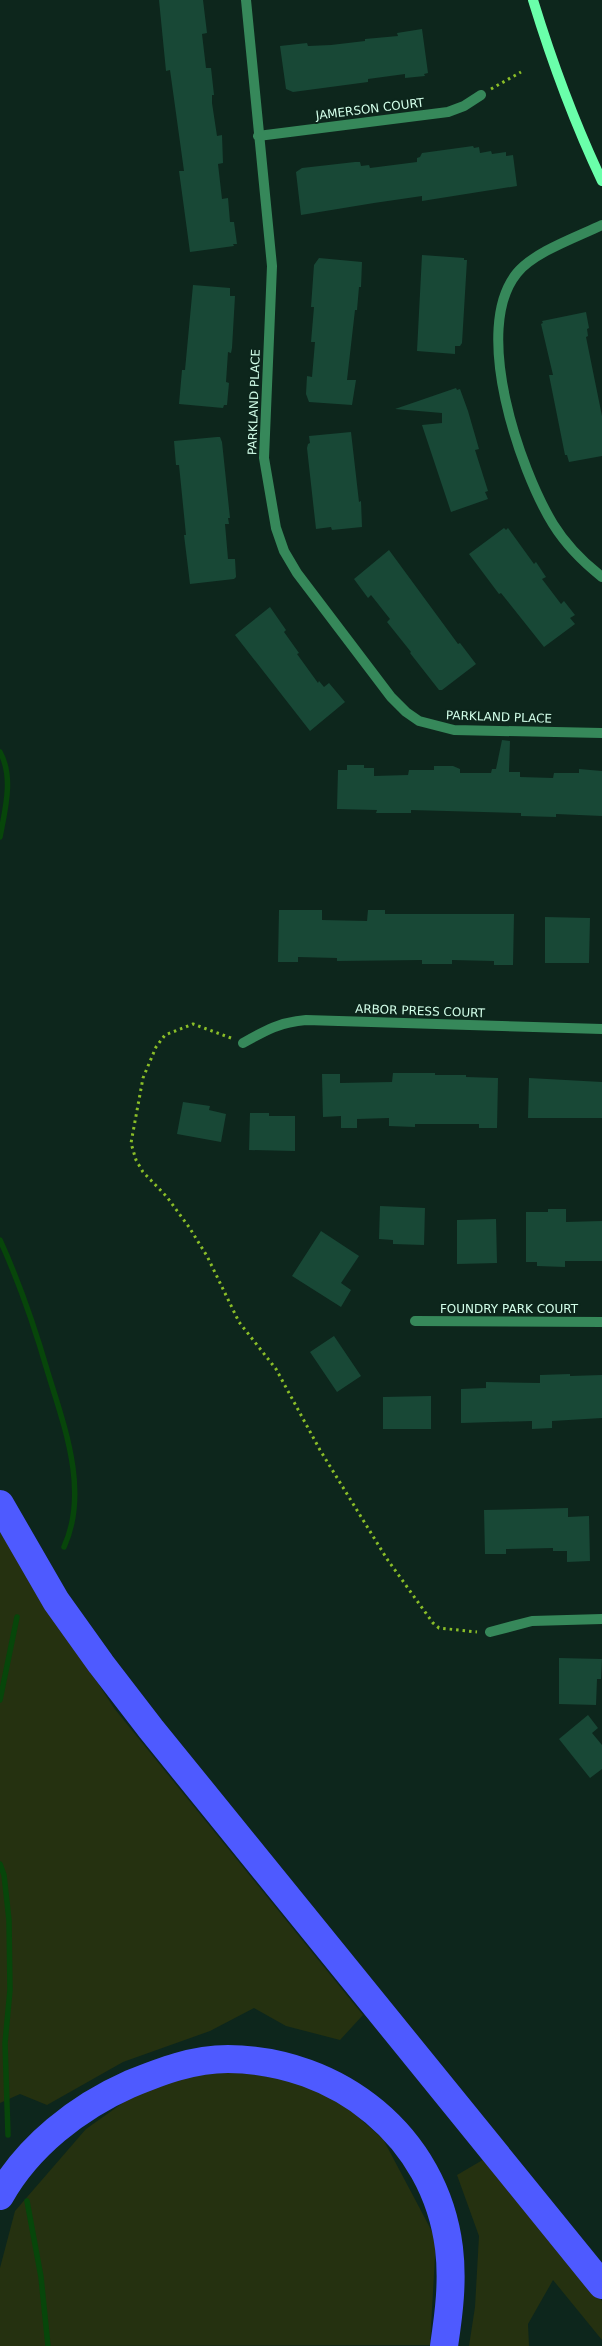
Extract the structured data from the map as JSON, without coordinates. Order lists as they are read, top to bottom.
{
  "streets": {
    "street": [
      "JAMERSON COURT",
      "PARKLAND PLACE",
      "ARBOR PRESS COURT",
      "FOUNDRY PARK COURT"
    ]
  },
  "crossings": [
    ["JAMERSON COURT", "PARKLAND PLACE"]
  ]
}
